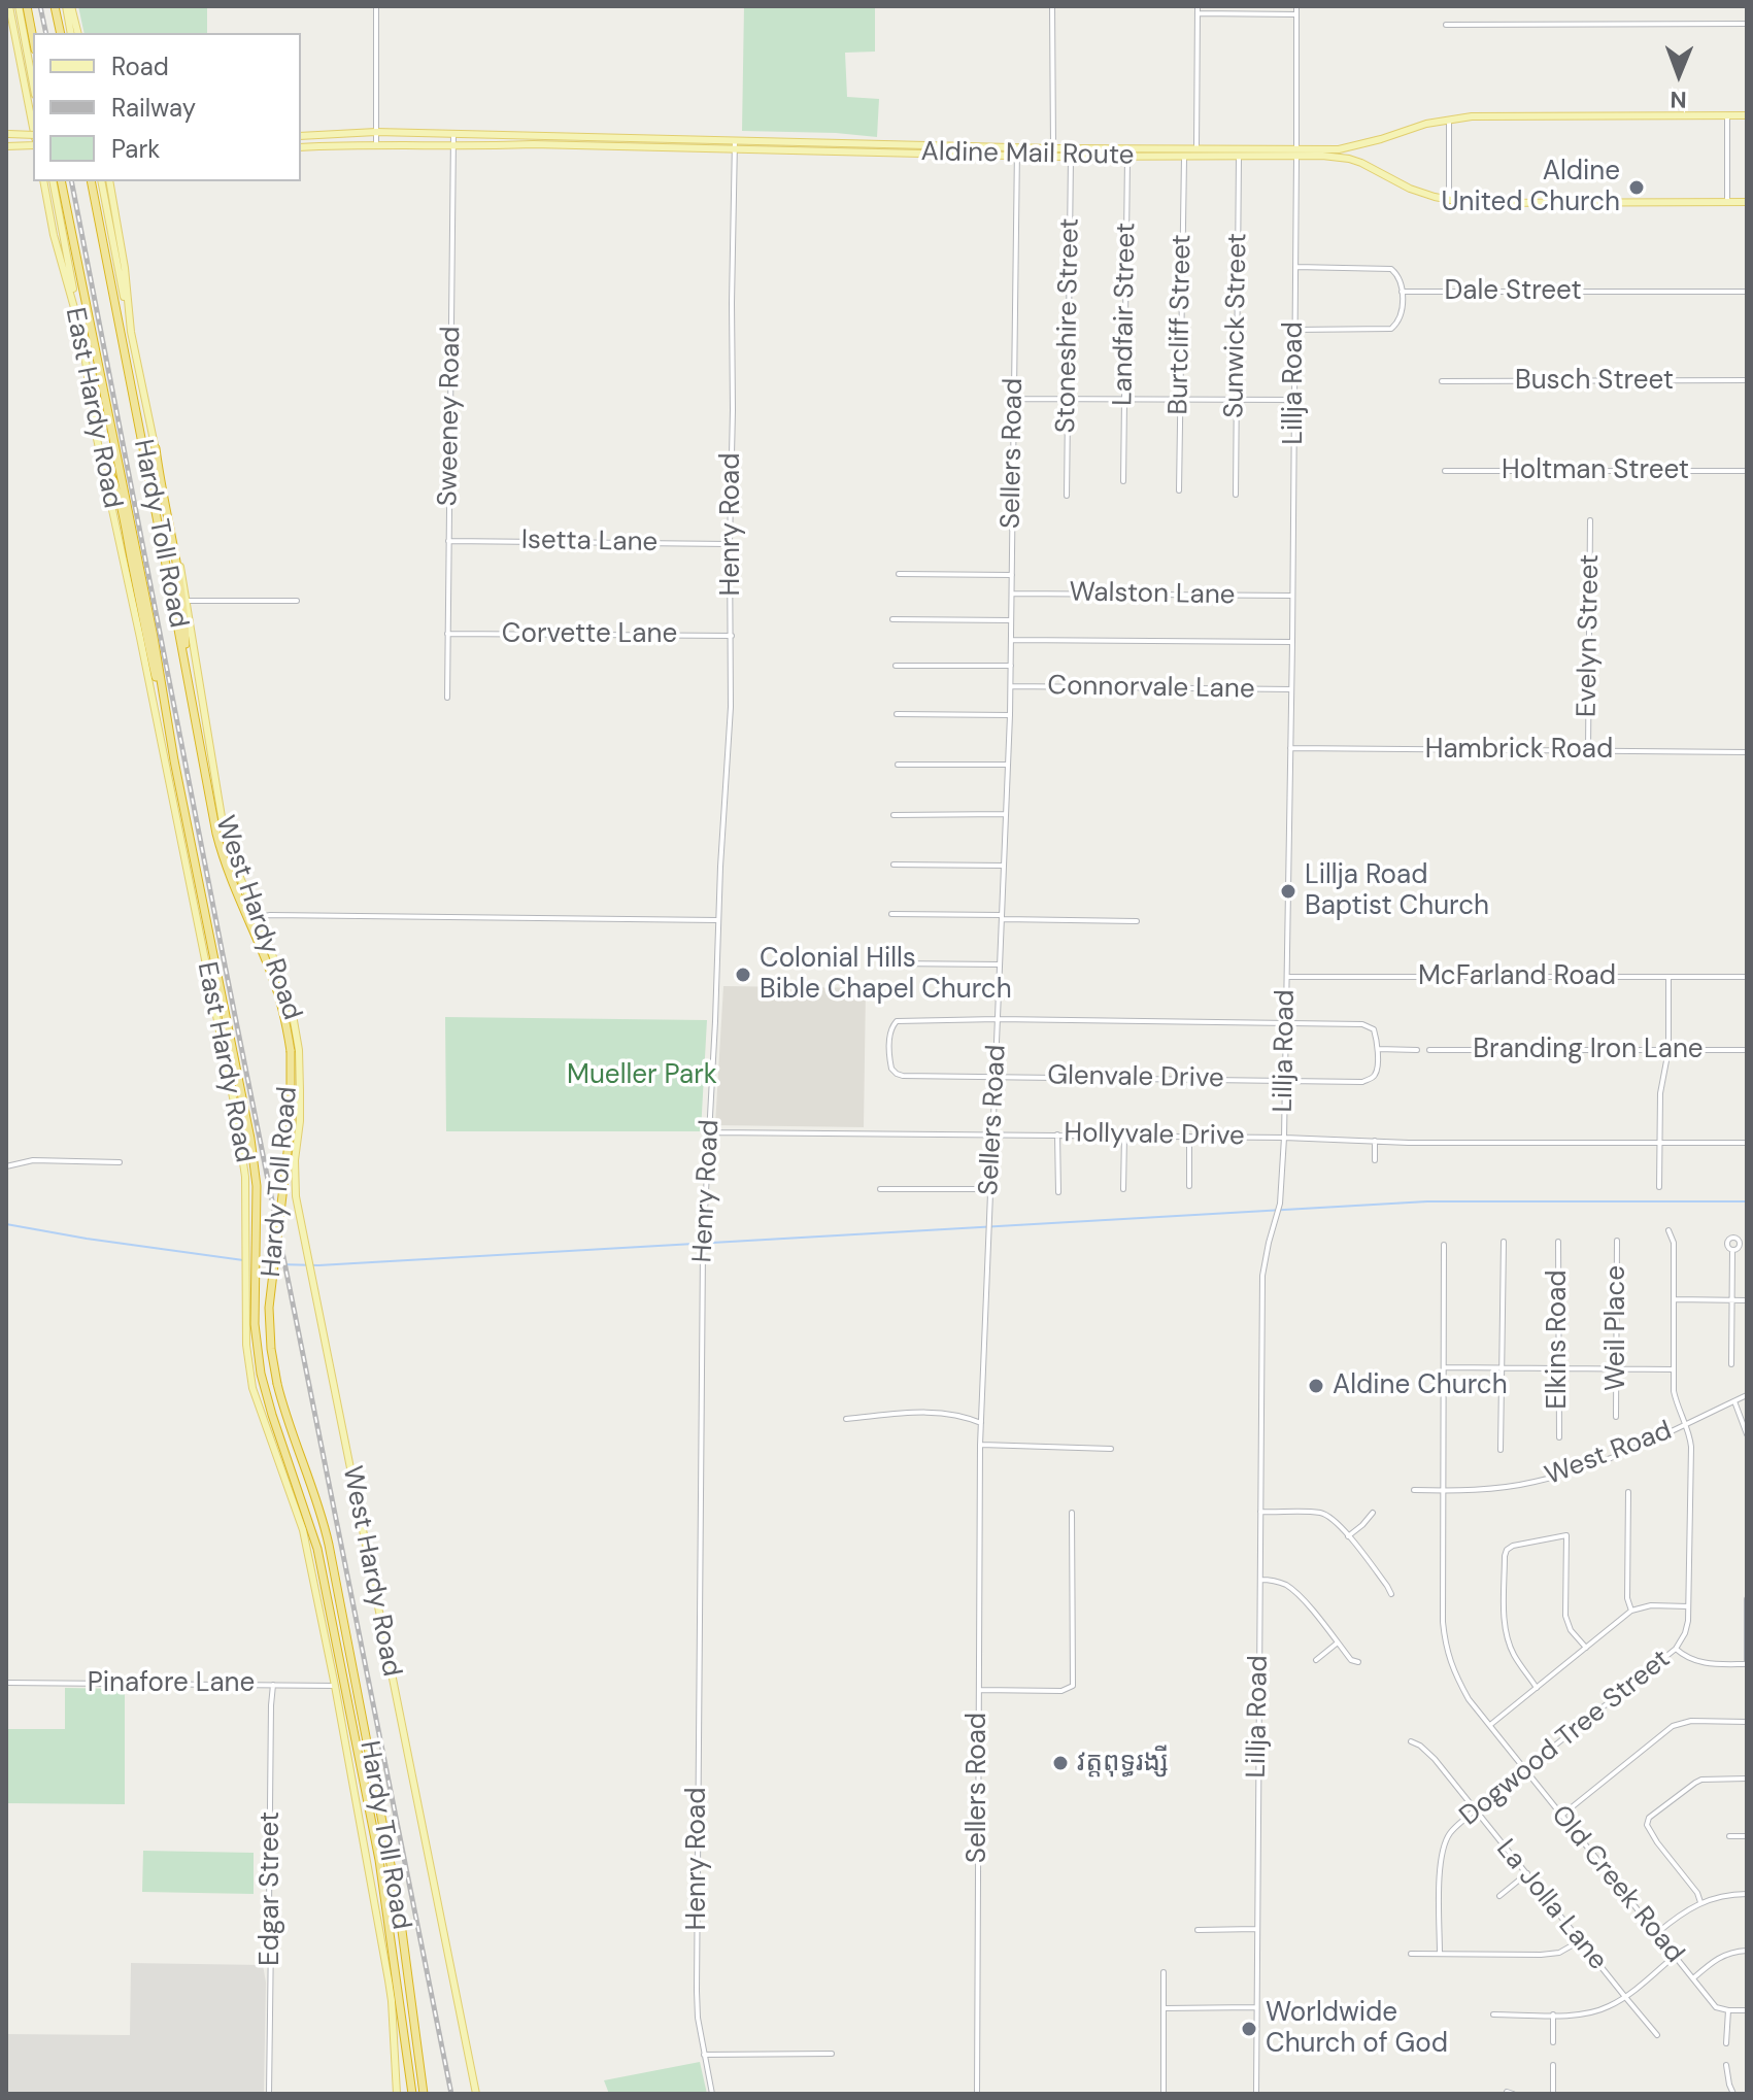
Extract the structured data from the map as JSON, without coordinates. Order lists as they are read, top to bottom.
{
  "streets": {
    "highway": ["Hardy Toll Road"],
    "main road": ["Aldine Mail Route", "East Hardy Road", "West Hardy Road"],
    "street": [
      "Dale Street",
      "Landfair Street",
      "Burtcliff Street",
      "Stoneshire Street",
      "Sunwick Street",
      "Busch Street",
      "Lillja Road",
      "Sweeney Road",
      "Sellers Road",
      "Holtman Street",
      "Henry Road",
      "Isetta Lane",
      "Walston Lane",
      "Corvette Lane",
      "Evelyn Street",
      "Connorvale Lane",
      "Hambrick Road",
      "McFarland Road",
      "Branding Iron Lane",
      "Glenvale Drive",
      "Hollyvale Drive",
      "Weil Place",
      "Elkins Road",
      "West Road",
      "Pinafore Lane",
      "Dogwood Tree Street",
      "Old Creek Road",
      "Edgar Street",
      "La Jolla Lane"
    ]
  },
  "crossings": [
    ["Aldine Mail Route", "Landfair Street"],
    ["Aldine Mail Route", "Burtcliff Street"],
    ["Aldine Mail Route", "Stoneshire Street"],
    ["Aldine Mail Route", "Sunwick Street"],
    ["Aldine Mail Route", "Lillja Road"],
    ["Aldine Mail Route", "Sweeney Road"],
    ["Aldine Mail Route", "Sellers Road"],
    ["Aldine Mail Route", "Henry Road"],
    ["Lillja Road", "Walston Lane"],
    ["Lillja Road", "Connorvale Lane"],
    ["Lillja Road", "Hambrick Road"],
    ["Lillja Road", "McFarland Road"],
    ["Lillja Road", "Glenvale Drive"],
    ["Lillja Road", "Hollyvale Drive"],
    ["East Hardy Road", "Pinafore Lane"],
    ["Sweeney Road", "Isetta Lane"],
    ["Sweeney Road", "Corvette Lane"],
    ["Sellers Road", "Walston Lane"],
    ["Sellers Road", "Connorvale Lane"],
    ["Sellers Road", "Glenvale Drive"],
    ["Sellers Road", "Hollyvale Drive"],
    ["Henry Road", "Isetta Lane"],
    ["Henry Road", "Corvette Lane"],
    ["Henry Road", "Hollyvale Drive"],
    ["Evelyn Street", "Hambrick Road"],
    ["West Road", "Dogwood Tree Street"],
    ["West Road", "Old Creek Road"],
    ["Pinafore Lane", "Edgar Street"],
    ["Dogwood Tree Street", "Old Creek Road"],
    ["Dogwood Tree Street", "La Jolla Lane"]
  ],
  "parks": ["Mueller Park"],
  "places": [
    "Aldine United Church",
    "Lillja Road Baptist Church",
    "Colonial Hills Bible Chapel Church",
    "Aldine Church",
    "វត្តពុទ្ធរង្សី",
    "Worldwide Church of God"
  ],
  "legend": ["Road", "Railway", "Park"],
  "north": "bottom"
}
